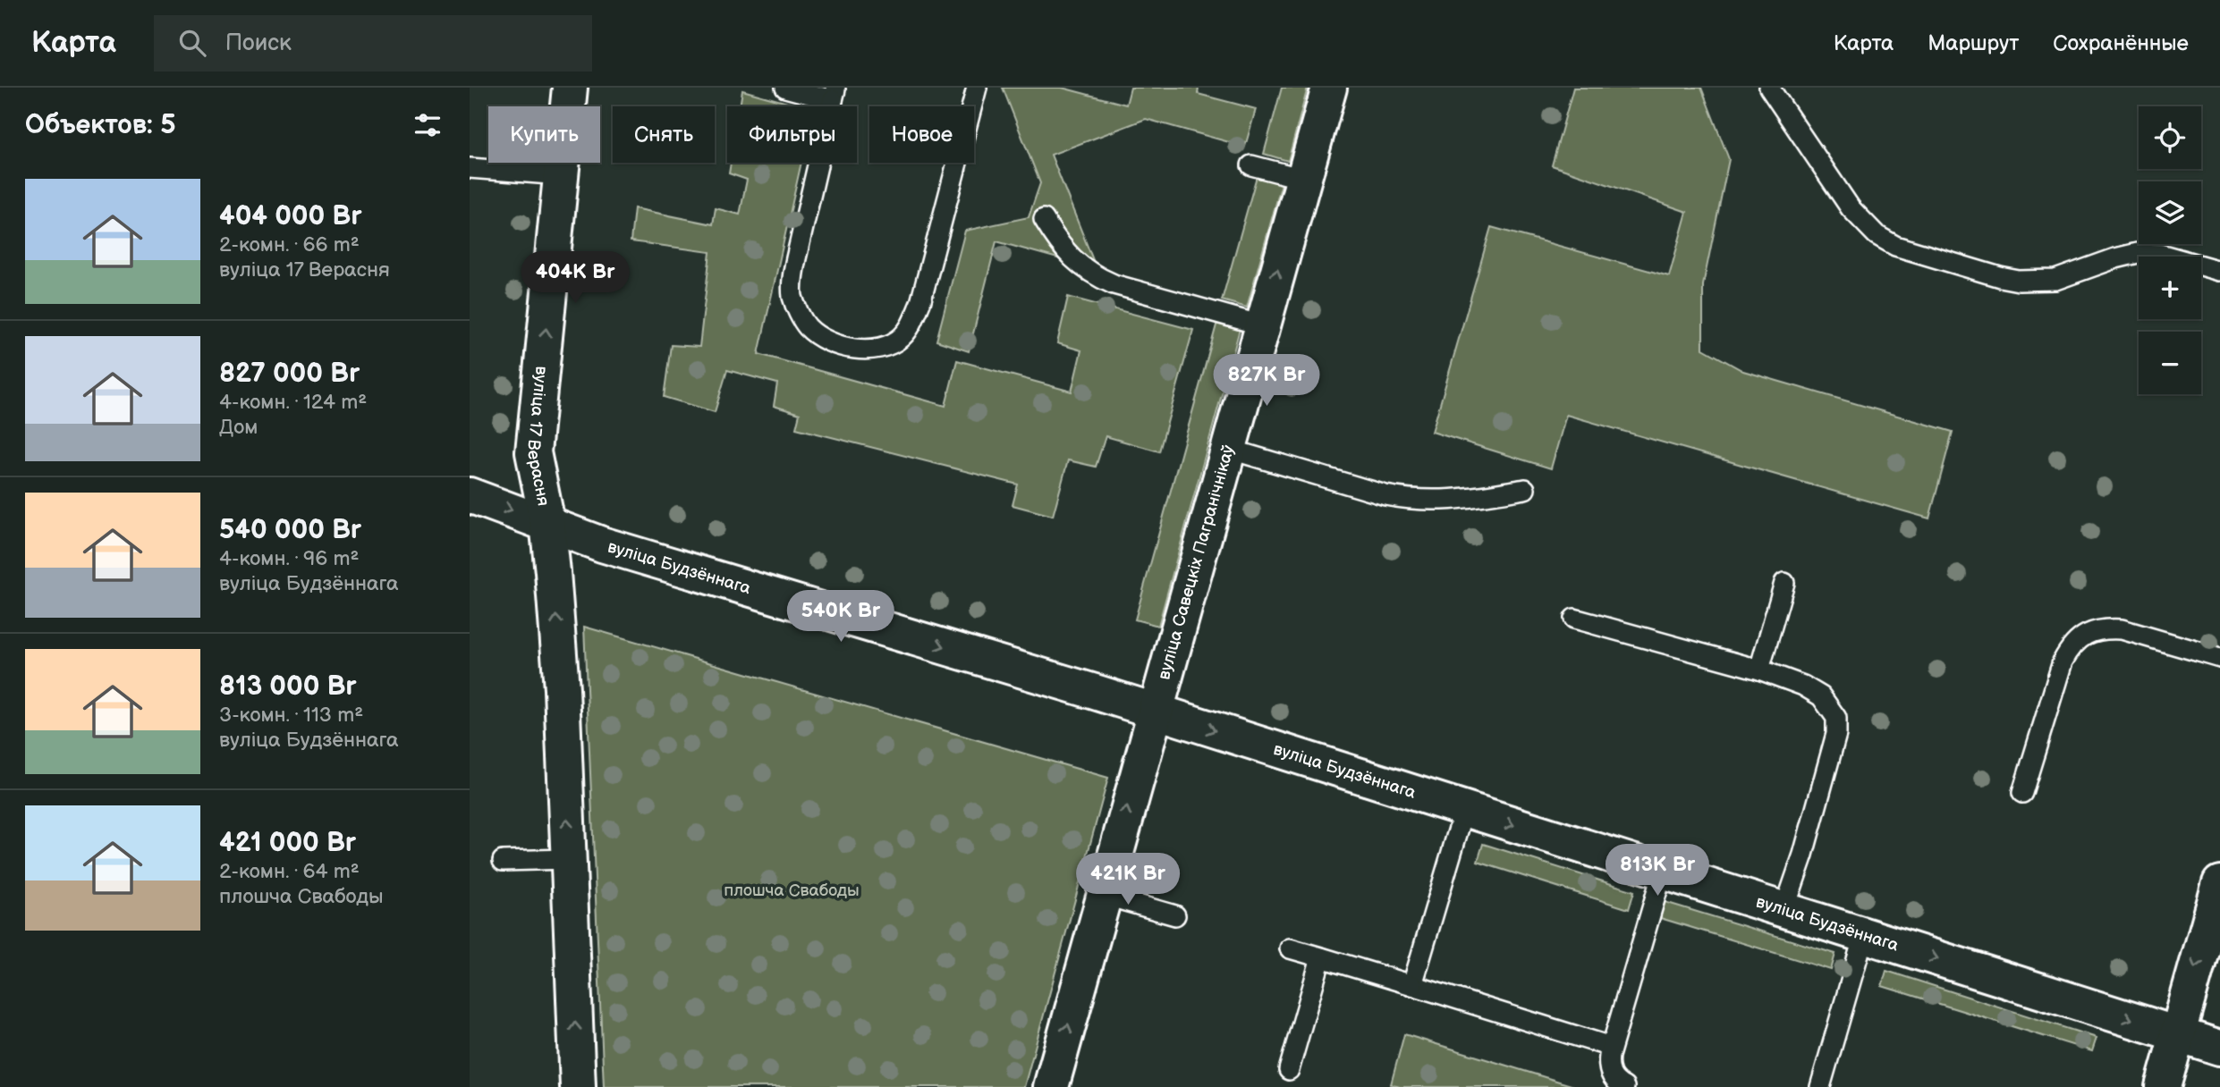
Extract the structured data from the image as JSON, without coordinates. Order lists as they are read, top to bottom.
{
  "streets": {
    "street": ["вуліца 17 Верасня", "вуліца Савецкіх Пагранічнікаў", "вуліца Будзённага"]
  },
  "crossings": [
    ["вуліца 17 Верасня", "вуліца Будзённага"],
    ["вуліца Савецкіх Пагранічнікаў", "вуліца Будзённага"]
  ],
  "one_way": ["вуліца 17 Верасня", "вуліца Будзённага"],
  "parks": ["плошча Свабоды"],
  "page": {
    "header": "Карта",
    "search": "Поиск",
    "nav": ["Карта", "Маршрут", "Сохранённые"],
    "heading": "Объектов: 5",
    "map_buttons": ["+", "−"],
    "chip": [
      "Купить",
      "Снять",
      "Фильтры",
      "Новое"
    ],
    "list": [
      {
        "name": "404 000 Br",
        "note": "2-комн. · 66 m² · вуліца 17 Верасня"
      },
      {
        "name": "827 000 Br",
        "note": "4-комн. · 124 m² · Дом"
      },
      {
        "name": "540 000 Br",
        "note": "4-комн. · 96 m² · вуліца Будзённага"
      },
      {
        "name": "813 000 Br",
        "note": "3-комн. · 113 m² · вуліца Будзённага"
      },
      {
        "name": "421 000 Br",
        "note": "2-комн. · 64 m² · плошча Свабоды"
      }
    ],
    "price": [
      "404K Br",
      "827K Br",
      "540K Br",
      "813K Br",
      "421K Br"
    ]
  }
}
